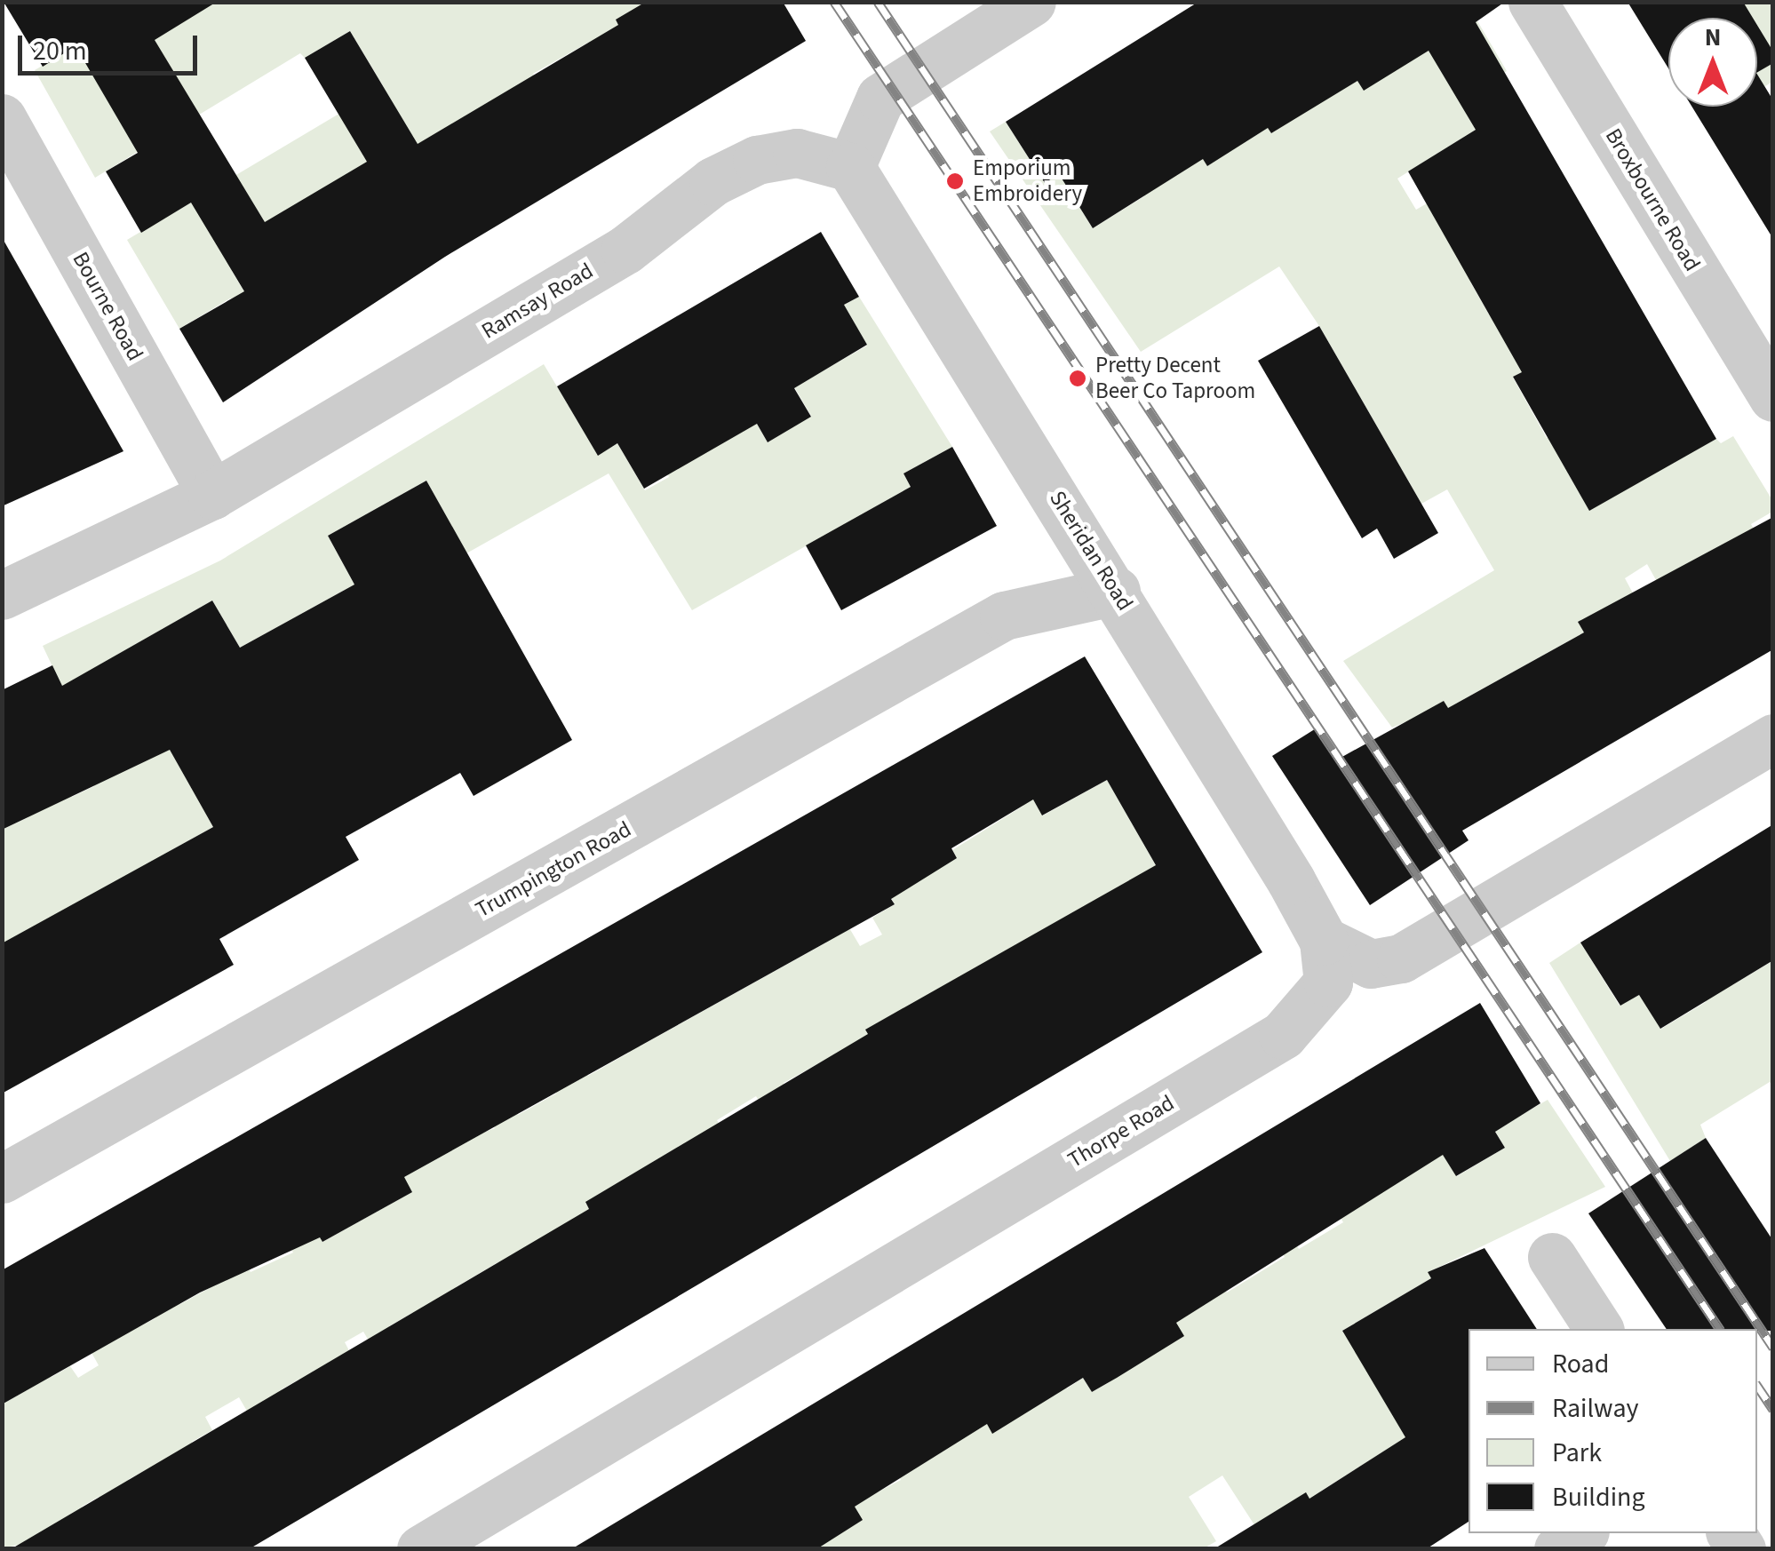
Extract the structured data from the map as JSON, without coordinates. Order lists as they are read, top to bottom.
{
  "streets": {
    "street": [
      "Broxbourne Road",
      "Ramsay Road",
      "Bourne Road",
      "Sheridan Road",
      "Trumpington Road",
      "Thorpe Road"
    ]
  },
  "crossings": [
    ["Ramsay Road", "Bourne Road"],
    ["Ramsay Road", "Sheridan Road"],
    ["Sheridan Road", "Trumpington Road"],
    ["Sheridan Road", "Thorpe Road"]
  ],
  "places": ["Emporium Embroidery", "Pretty Decent Beer Co Taproom"],
  "legend": [
    "Road",
    "Railway",
    "Park",
    "Building"
  ],
  "scale_bar": "20 m",
  "north": "top"
}
